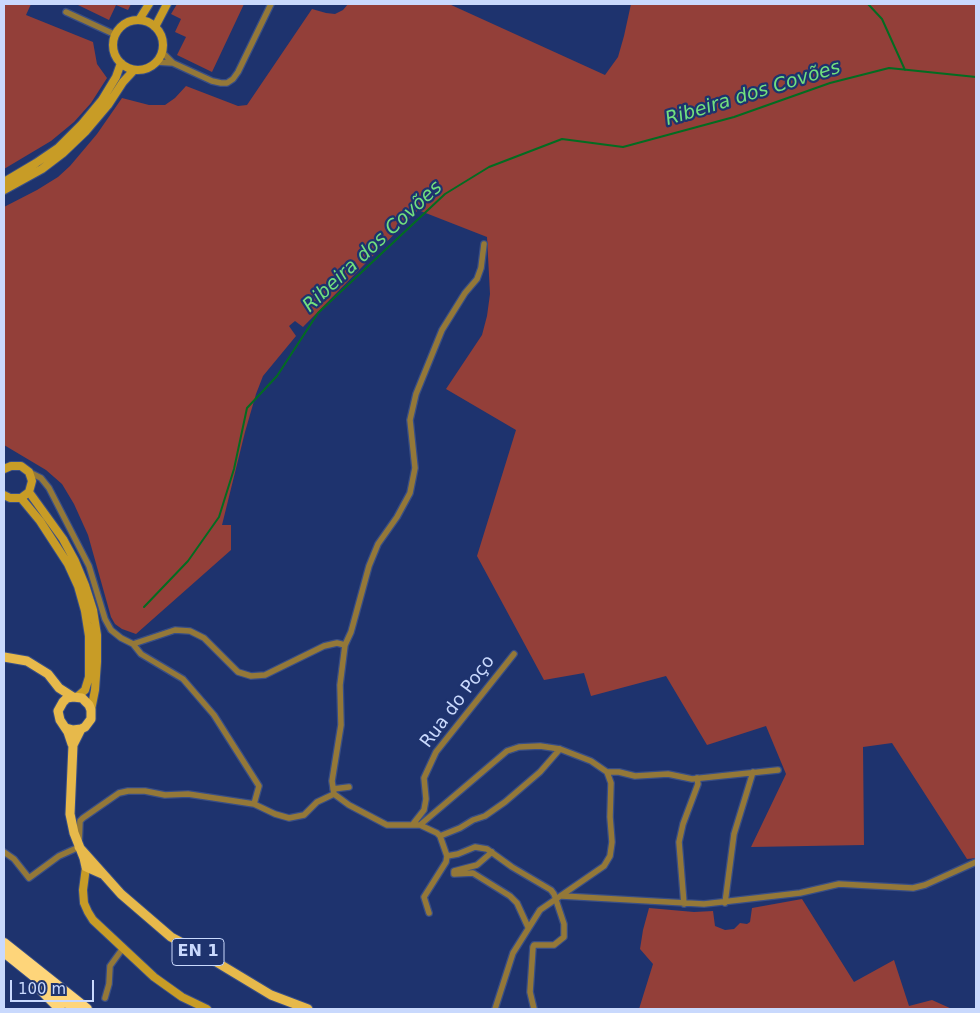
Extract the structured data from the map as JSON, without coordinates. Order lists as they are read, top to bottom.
{
  "streets": {
    "main road": ["EN 1"],
    "street": ["Rua do Poço"]
  },
  "water": ["Ribeira dos Covões"],
  "scale_bar": "100 m"
}
